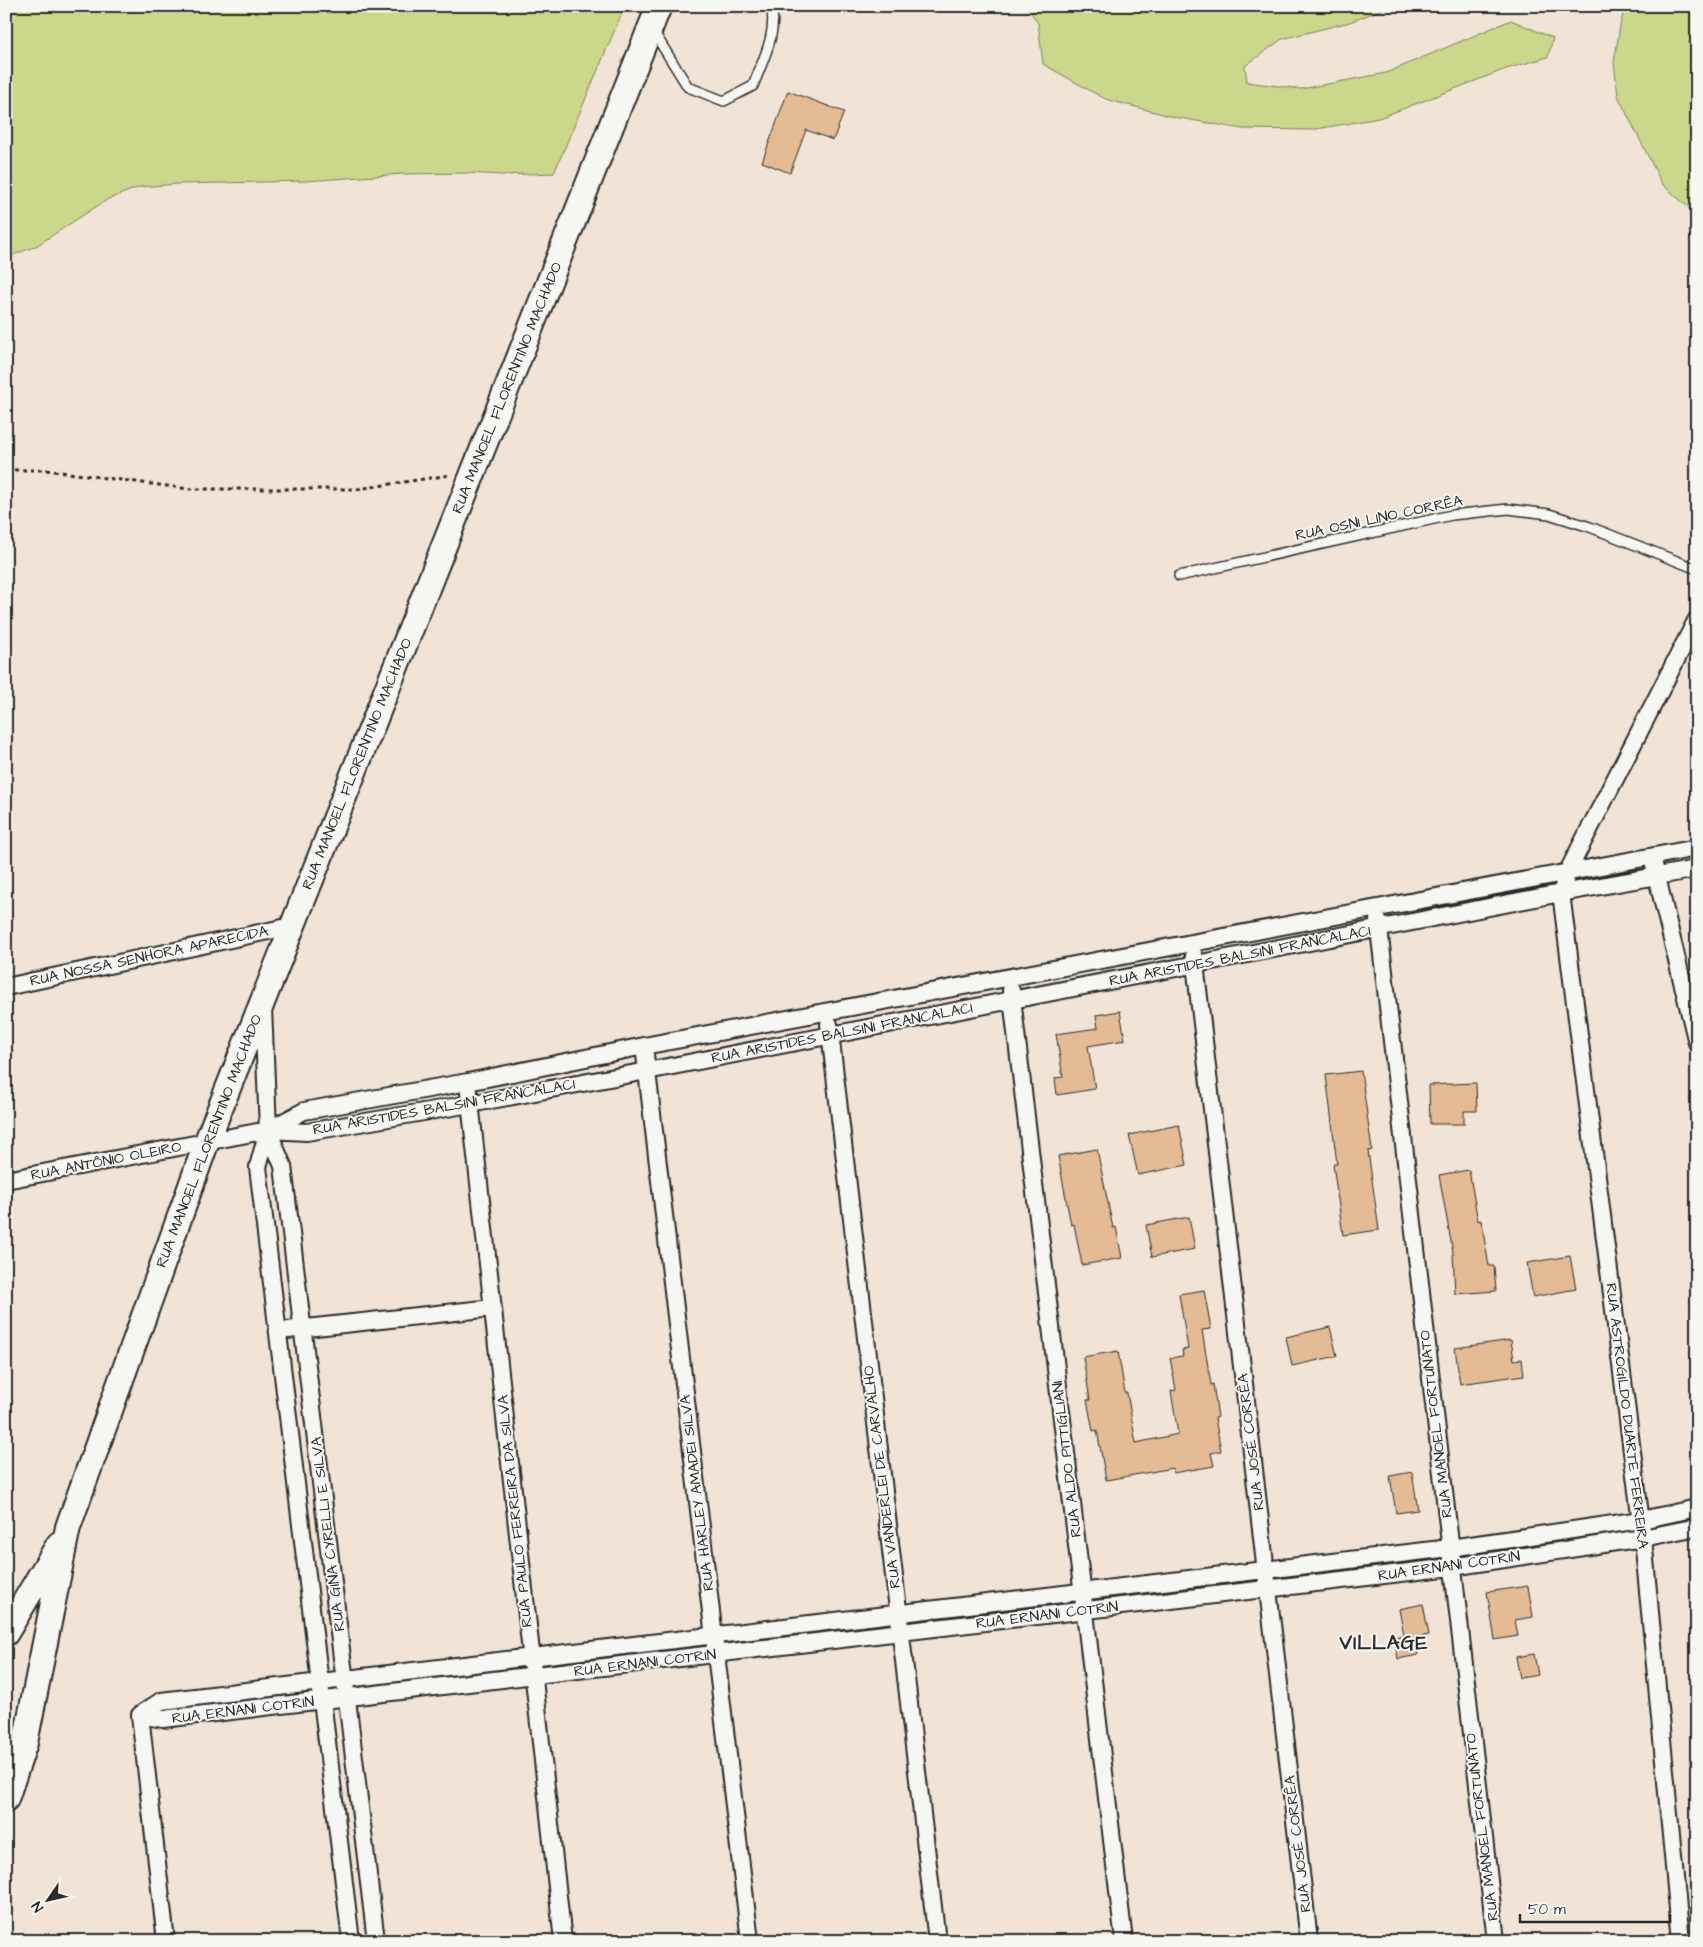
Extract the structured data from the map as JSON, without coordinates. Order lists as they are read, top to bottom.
{
  "streets": {
    "main road": ["RUA MANOEL FLORENTINO MACHADO"],
    "street": [
      "RUA NOSSA SENHORA APARECIDA",
      "RUA ARISTIDES BALSINI FRANCALACI",
      "RUA ANTÔNIO OLEIRO",
      "RUA ASTROGILDO DUARTE FERREIRA",
      "RUA MANOEL FORTUNATO",
      "RUA JOSÉ CORRÊA",
      "RUA ALDO PITTIGLIANI",
      "RUA VANDERLEI DE CARVALHO",
      "RUA HARLEY AMADEI SILVA",
      "RUA PAULO FERREIRA DA SILVA",
      "RUA GINA CYRELLI E SILVA",
      "RUA ERNANI COTRIN"
    ],
    "lane": ["RUA OSNI LINO CORRÊA"]
  },
  "crossings": [
    ["RUA MANOEL FLORENTINO MACHADO", "RUA NOSSA SENHORA APARECIDA"],
    ["RUA MANOEL FLORENTINO MACHADO", "RUA ANTÔNIO OLEIRO"],
    ["RUA MANOEL FLORENTINO MACHADO", "RUA GINA CYRELLI E SILVA"],
    ["RUA ARISTIDES BALSINI FRANCALACI", "RUA ANTÔNIO OLEIRO"],
    ["RUA ARISTIDES BALSINI FRANCALACI", "RUA ASTROGILDO DUARTE FERREIRA"],
    ["RUA ARISTIDES BALSINI FRANCALACI", "RUA MANOEL FORTUNATO"],
    ["RUA ARISTIDES BALSINI FRANCALACI", "RUA JOSÉ CORRÊA"],
    ["RUA ARISTIDES BALSINI FRANCALACI", "RUA ALDO PITTIGLIANI"],
    ["RUA ARISTIDES BALSINI FRANCALACI", "RUA VANDERLEI DE CARVALHO"],
    ["RUA ARISTIDES BALSINI FRANCALACI", "RUA HARLEY AMADEI SILVA"],
    ["RUA ARISTIDES BALSINI FRANCALACI", "RUA PAULO FERREIRA DA SILVA"],
    ["RUA ARISTIDES BALSINI FRANCALACI", "RUA GINA CYRELLI E SILVA"],
    ["RUA ANTÔNIO OLEIRO", "RUA GINA CYRELLI E SILVA"],
    ["RUA ASTROGILDO DUARTE FERREIRA", "RUA ERNANI COTRIN"],
    ["RUA MANOEL FORTUNATO", "RUA ERNANI COTRIN"],
    ["RUA JOSÉ CORRÊA", "RUA ERNANI COTRIN"],
    ["RUA ALDO PITTIGLIANI", "RUA ERNANI COTRIN"],
    ["RUA VANDERLEI DE CARVALHO", "RUA ERNANI COTRIN"],
    ["RUA HARLEY AMADEI SILVA", "RUA ERNANI COTRIN"],
    ["RUA PAULO FERREIRA DA SILVA", "RUA ERNANI COTRIN"],
    ["RUA GINA CYRELLI E SILVA", "RUA ERNANI COTRIN"]
  ],
  "districts": ["VILLAGE"],
  "scale_bar": "50 m",
  "north": "bottom left"
}
